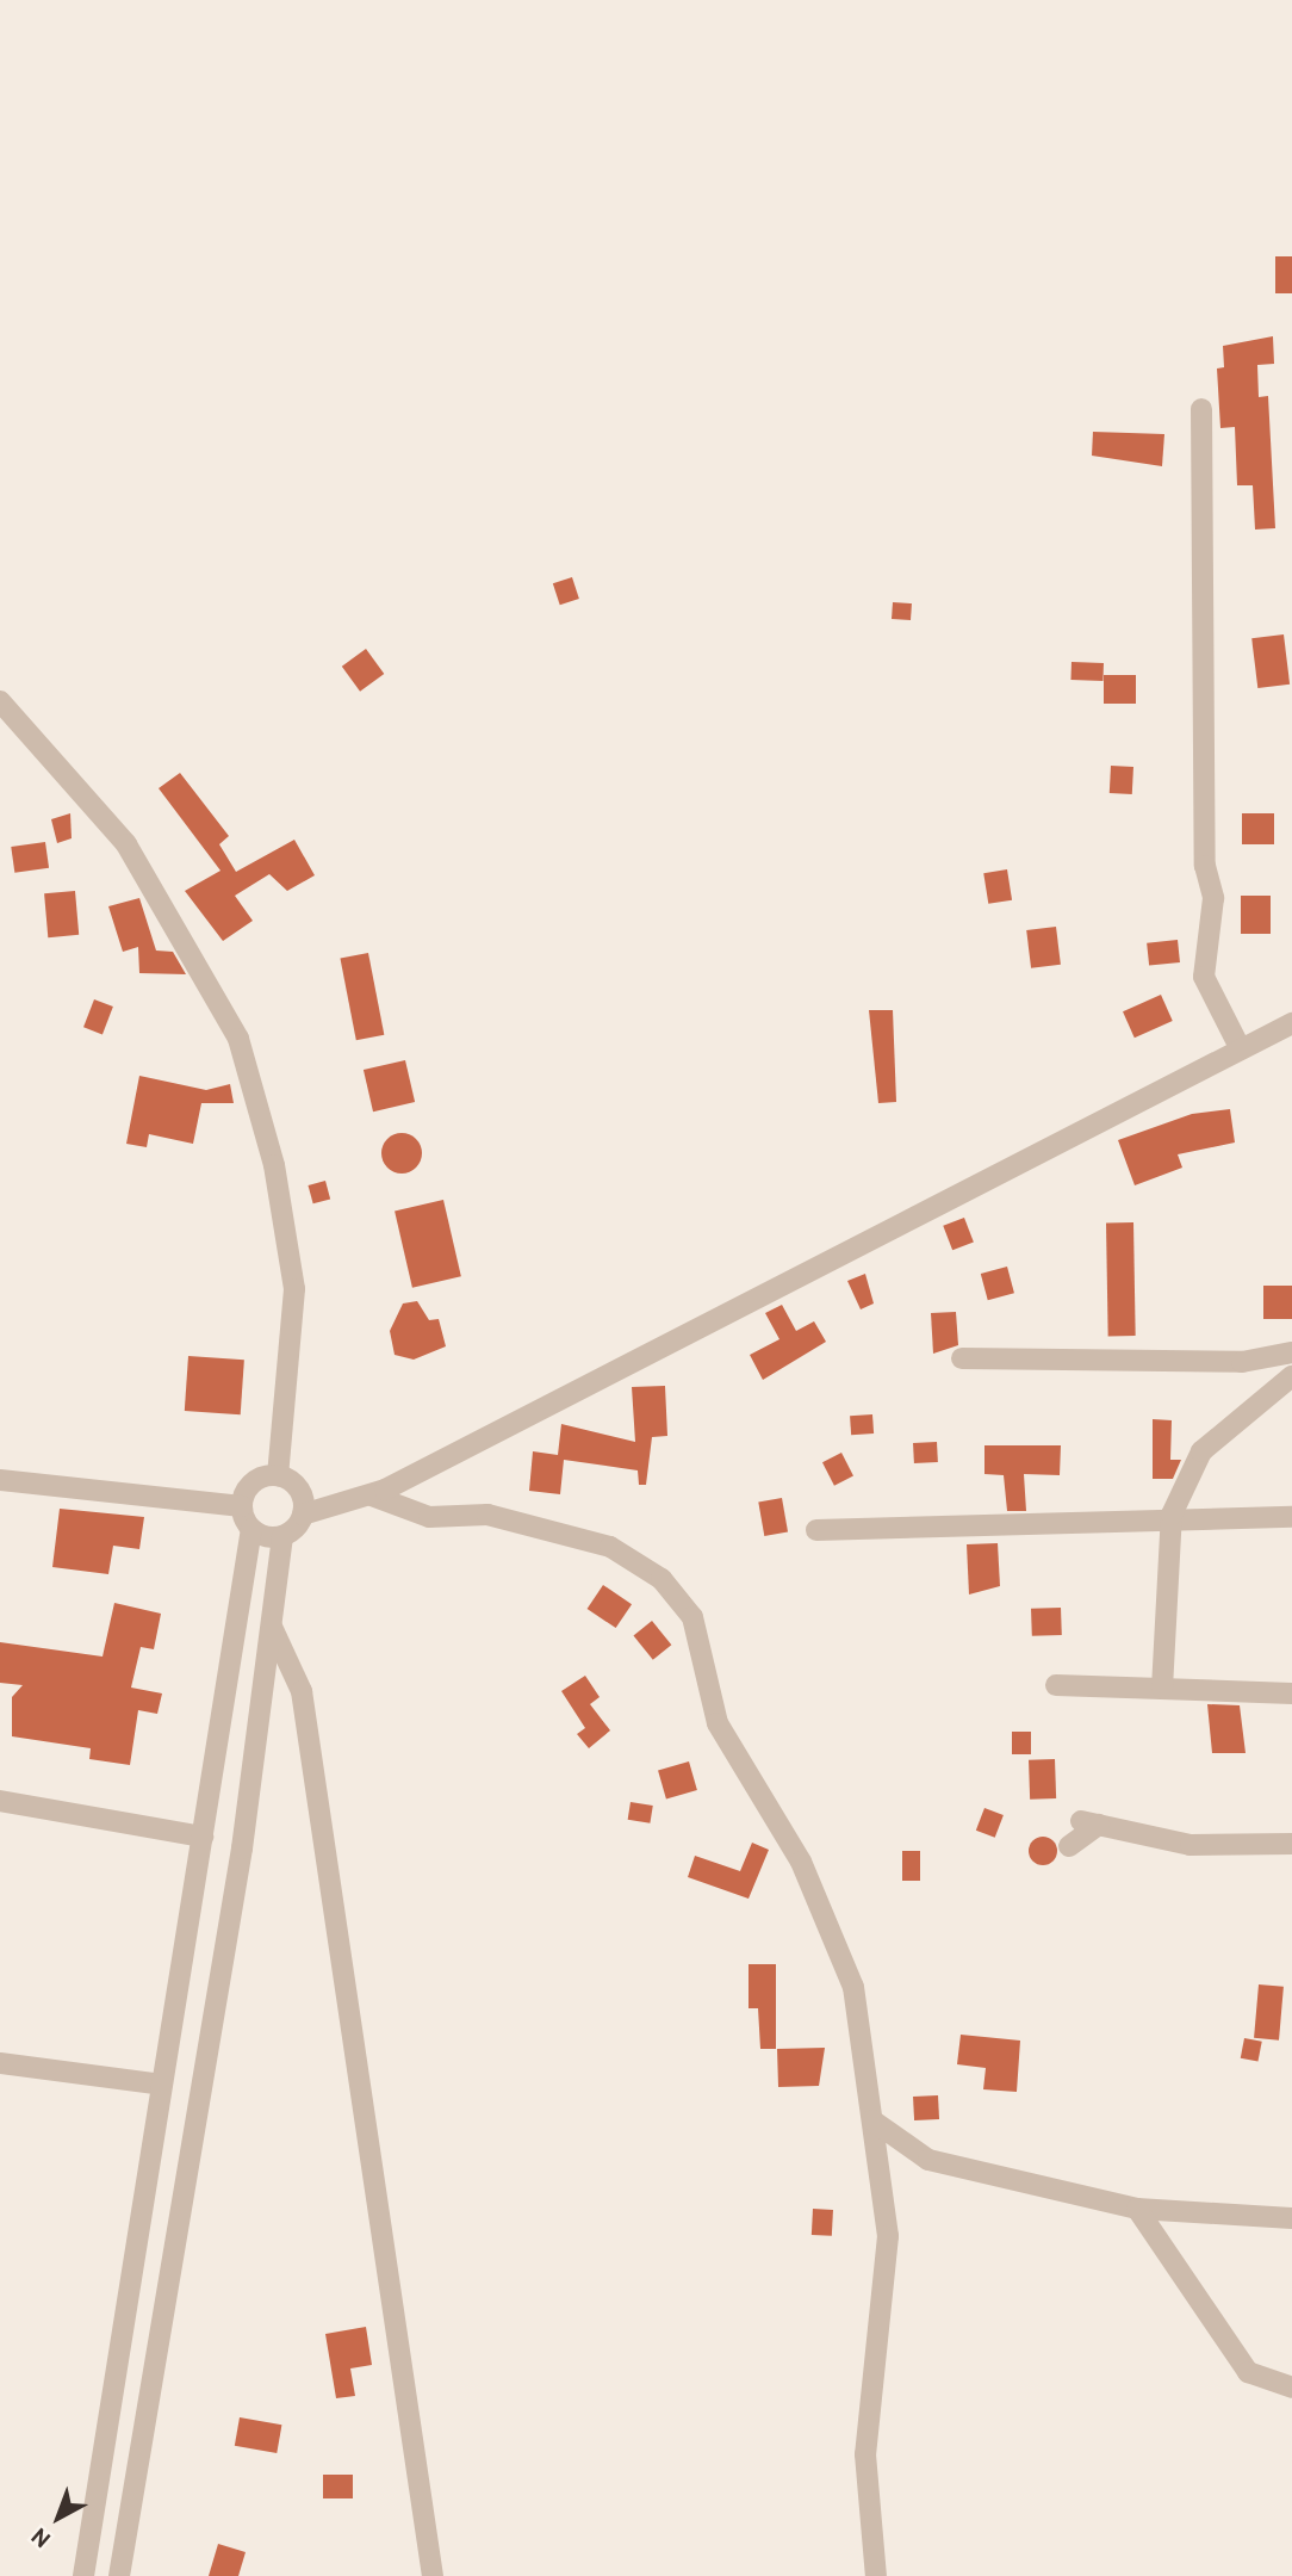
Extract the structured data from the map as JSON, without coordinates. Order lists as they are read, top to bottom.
{
  "north": "bottom left"
}
